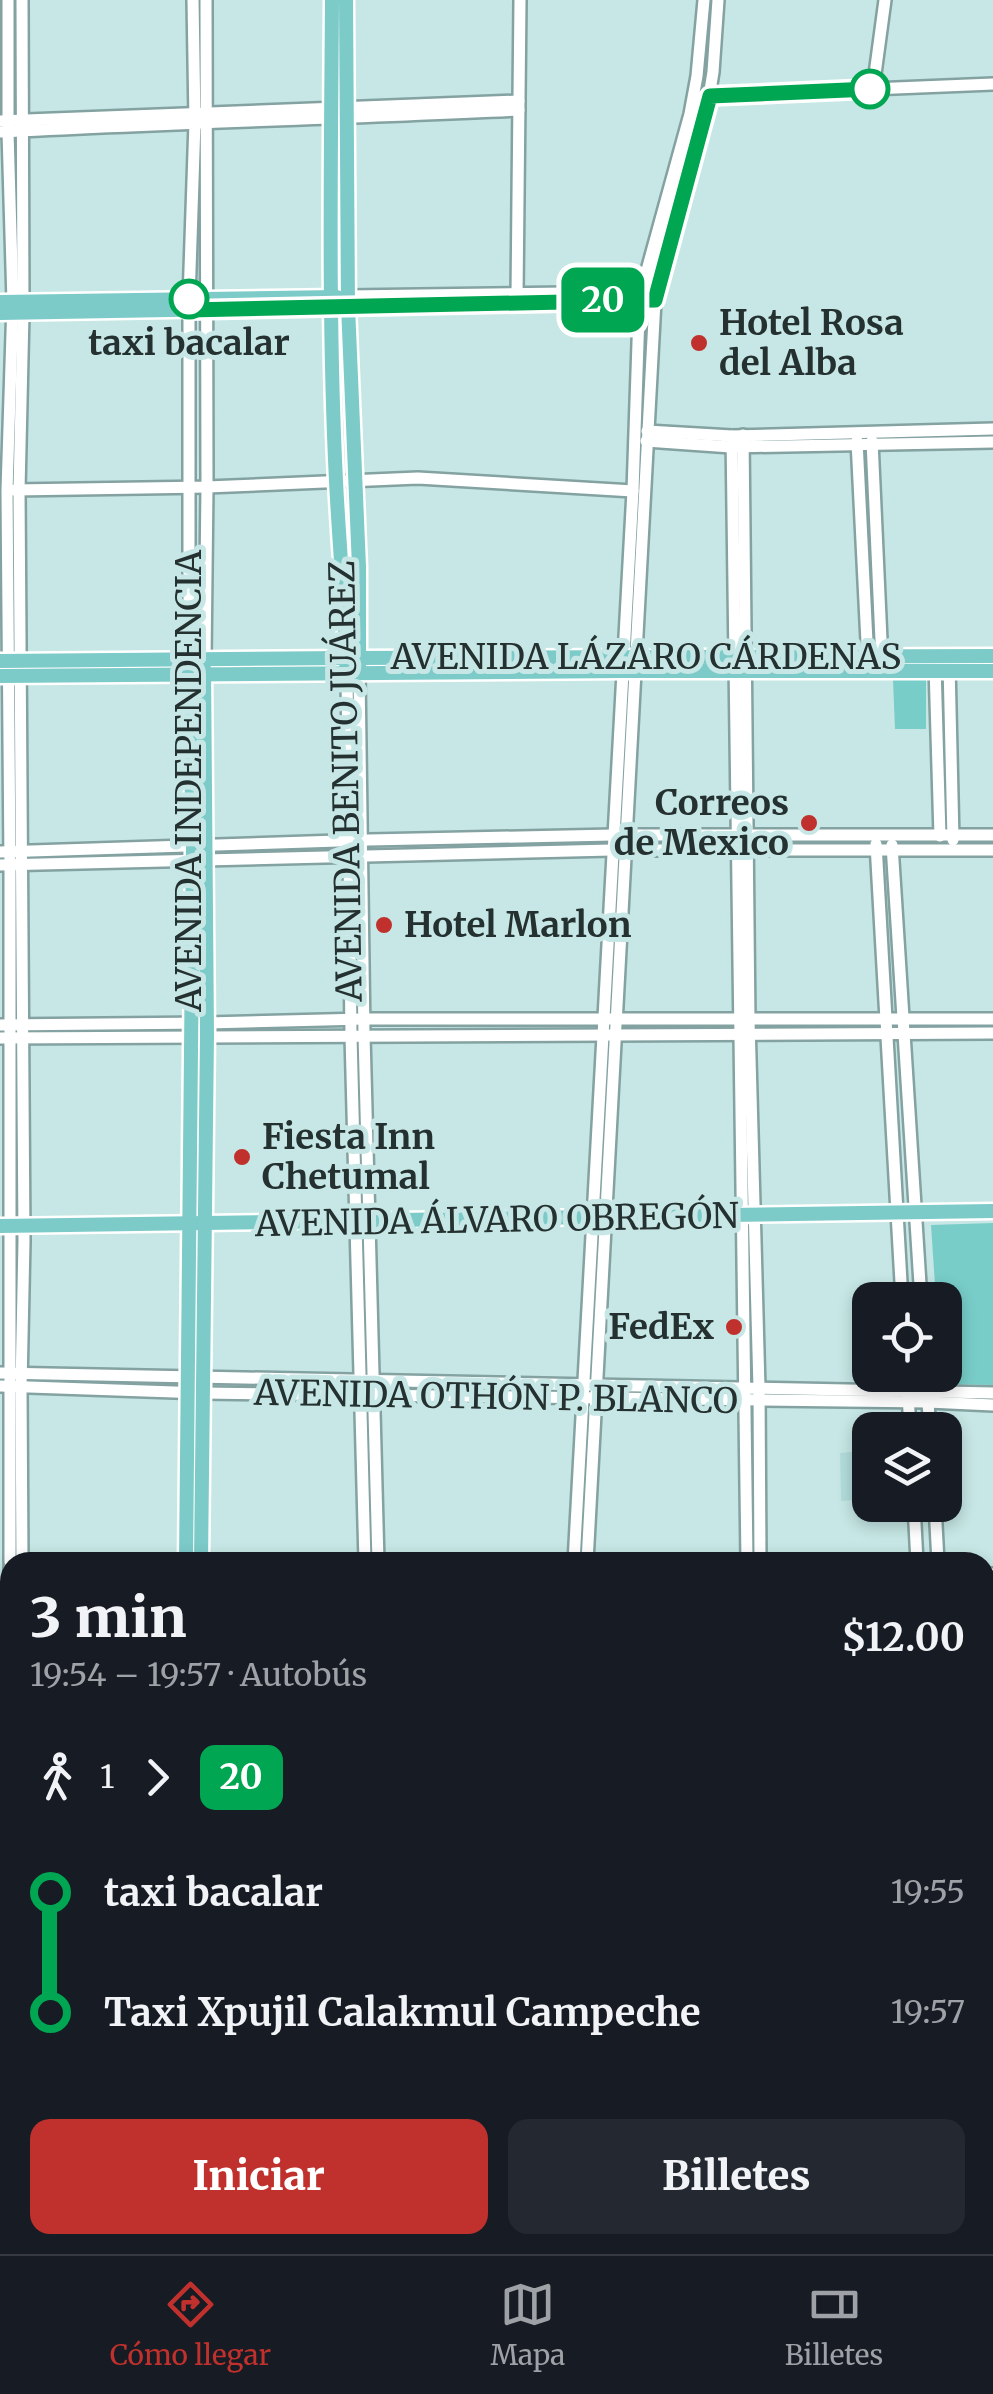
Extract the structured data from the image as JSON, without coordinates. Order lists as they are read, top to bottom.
{
  "streets": {
    "main road": [
      "AVENIDA LÁZARO CÁRDENAS",
      "AVENIDA INDEPENDENCIA",
      "AVENIDA BENITO JUÁREZ",
      "AVENIDA ÁLVARO OBREGÓN"
    ],
    "street": ["AVENIDA OTHÓN P. BLANCO"]
  },
  "crossings": [
    ["AVENIDA LÁZARO CÁRDENAS", "AVENIDA INDEPENDENCIA"],
    ["AVENIDA LÁZARO CÁRDENAS", "AVENIDA BENITO JUÁREZ"],
    ["AVENIDA INDEPENDENCIA", "AVENIDA ÁLVARO OBREGÓN"],
    ["AVENIDA INDEPENDENCIA", "AVENIDA OTHÓN P. BLANCO"],
    ["AVENIDA BENITO JUÁREZ", "AVENIDA ÁLVARO OBREGÓN"],
    ["AVENIDA BENITO JUÁREZ", "AVENIDA OTHÓN P. BLANCO"]
  ],
  "places": [
    "taxi bacalar",
    "Hotel Rosa del Alba",
    "Correos de Mexico",
    "Hotel Marlon",
    "Fiesta Inn Chetumal",
    "FedEx"
  ],
  "lines": ["bus line 20"],
  "page": {
    "on_map": "20",
    "heading": ["3 min", "19:54 – 19:57 · Autobús", "$12.00"],
    "legs": ["1", "20"],
    "list": [
      {
        "name": "taxi bacalar",
        "value": "19:55"
      },
      {
        "name": "Taxi Xpujil Calakmul Campeche",
        "value": "19:57"
      }
    ],
    "buttons": ["Iniciar", "Billetes"],
    "tabs": ["Cómo llegar", "Mapa", "Billetes"]
  }
}
